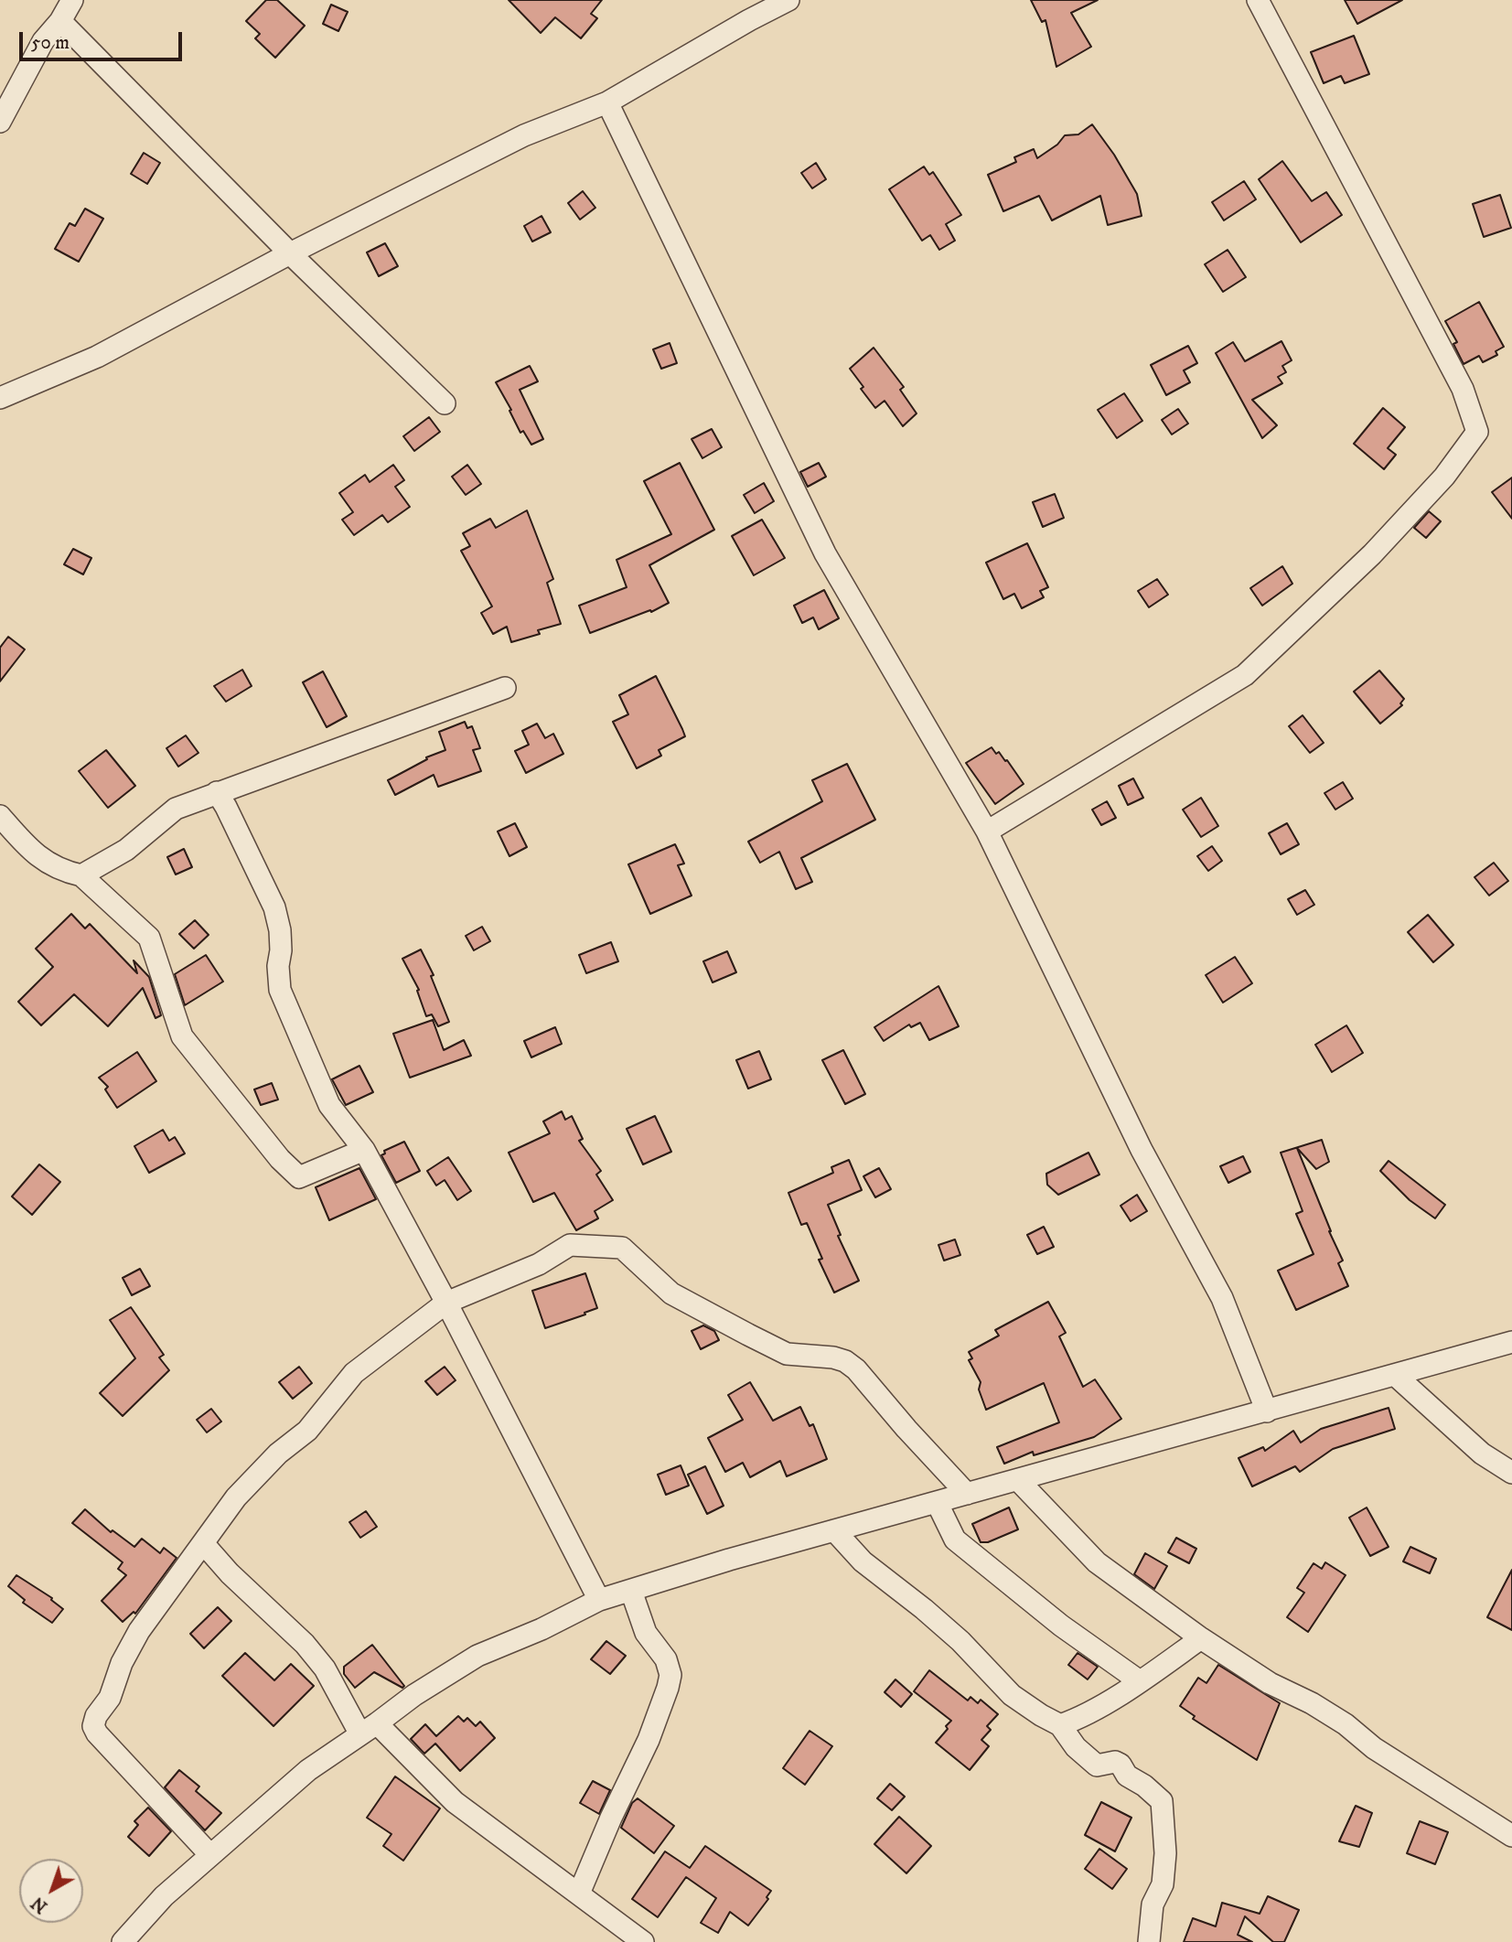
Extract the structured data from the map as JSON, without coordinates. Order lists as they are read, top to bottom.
{
  "scale_bar": "50 m",
  "north": "bottom left"
}
